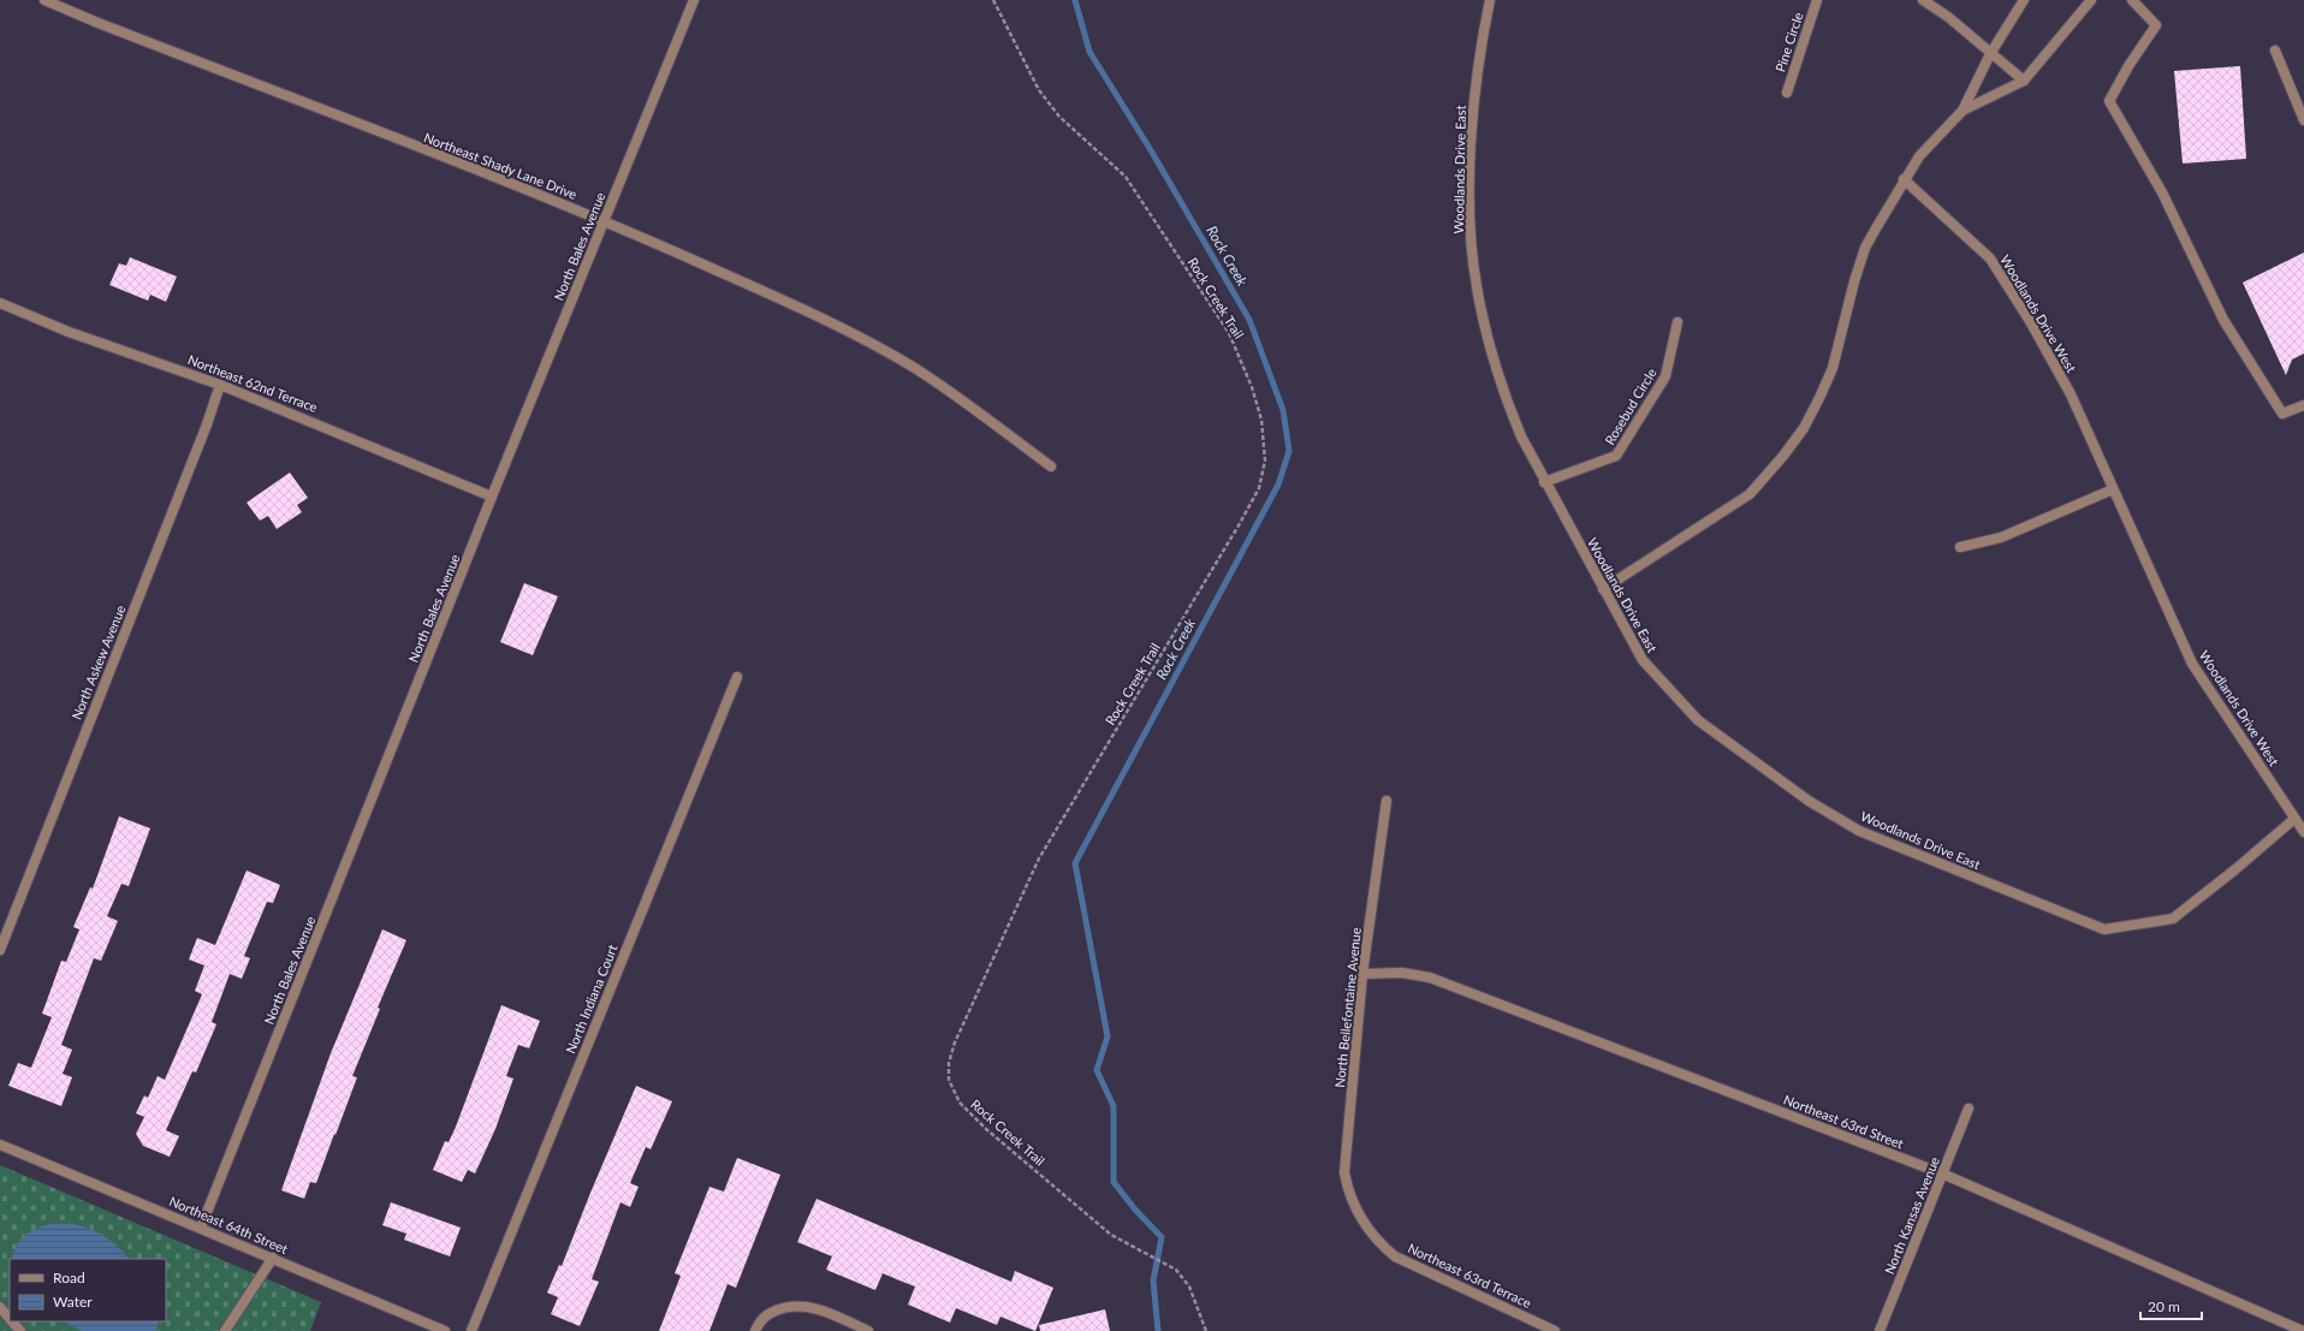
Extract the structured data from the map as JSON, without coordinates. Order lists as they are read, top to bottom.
{
  "streets": {
    "street": [
      "Pine Circle",
      "Northeast Shady Lane Drive",
      "Woodlands Drive East",
      "North Bales Avenue",
      "Woodlands Drive West",
      "Northeast 62nd Terrace",
      "Rosebud Circle",
      "North Askew Avenue",
      "North Indiana Court",
      "North Bellefontaine Avenue",
      "Northeast 63rd Street",
      "North Kansas Avenue",
      "Northeast 64th Street",
      "Northeast 63rd Terrace"
    ],
    "path": ["Rock Creek Trail"]
  },
  "crossings": [
    ["Northeast Shady Lane Drive", "North Bales Avenue"],
    ["Woodlands Drive East", "Woodlands Drive West"],
    ["Woodlands Drive East", "Rosebud Circle"],
    ["North Bales Avenue", "Northeast 62nd Terrace"],
    ["North Bales Avenue", "Northeast 64th Street"],
    ["Northeast 62nd Terrace", "North Askew Avenue"],
    ["North Bellefontaine Avenue", "Northeast 63rd Street"],
    ["North Bellefontaine Avenue", "Northeast 63rd Terrace"],
    ["Northeast 63rd Street", "North Kansas Avenue"]
  ],
  "water": ["Rock Creek"],
  "legend": ["Road", "Water"],
  "scale_bar": "20 m"
}
